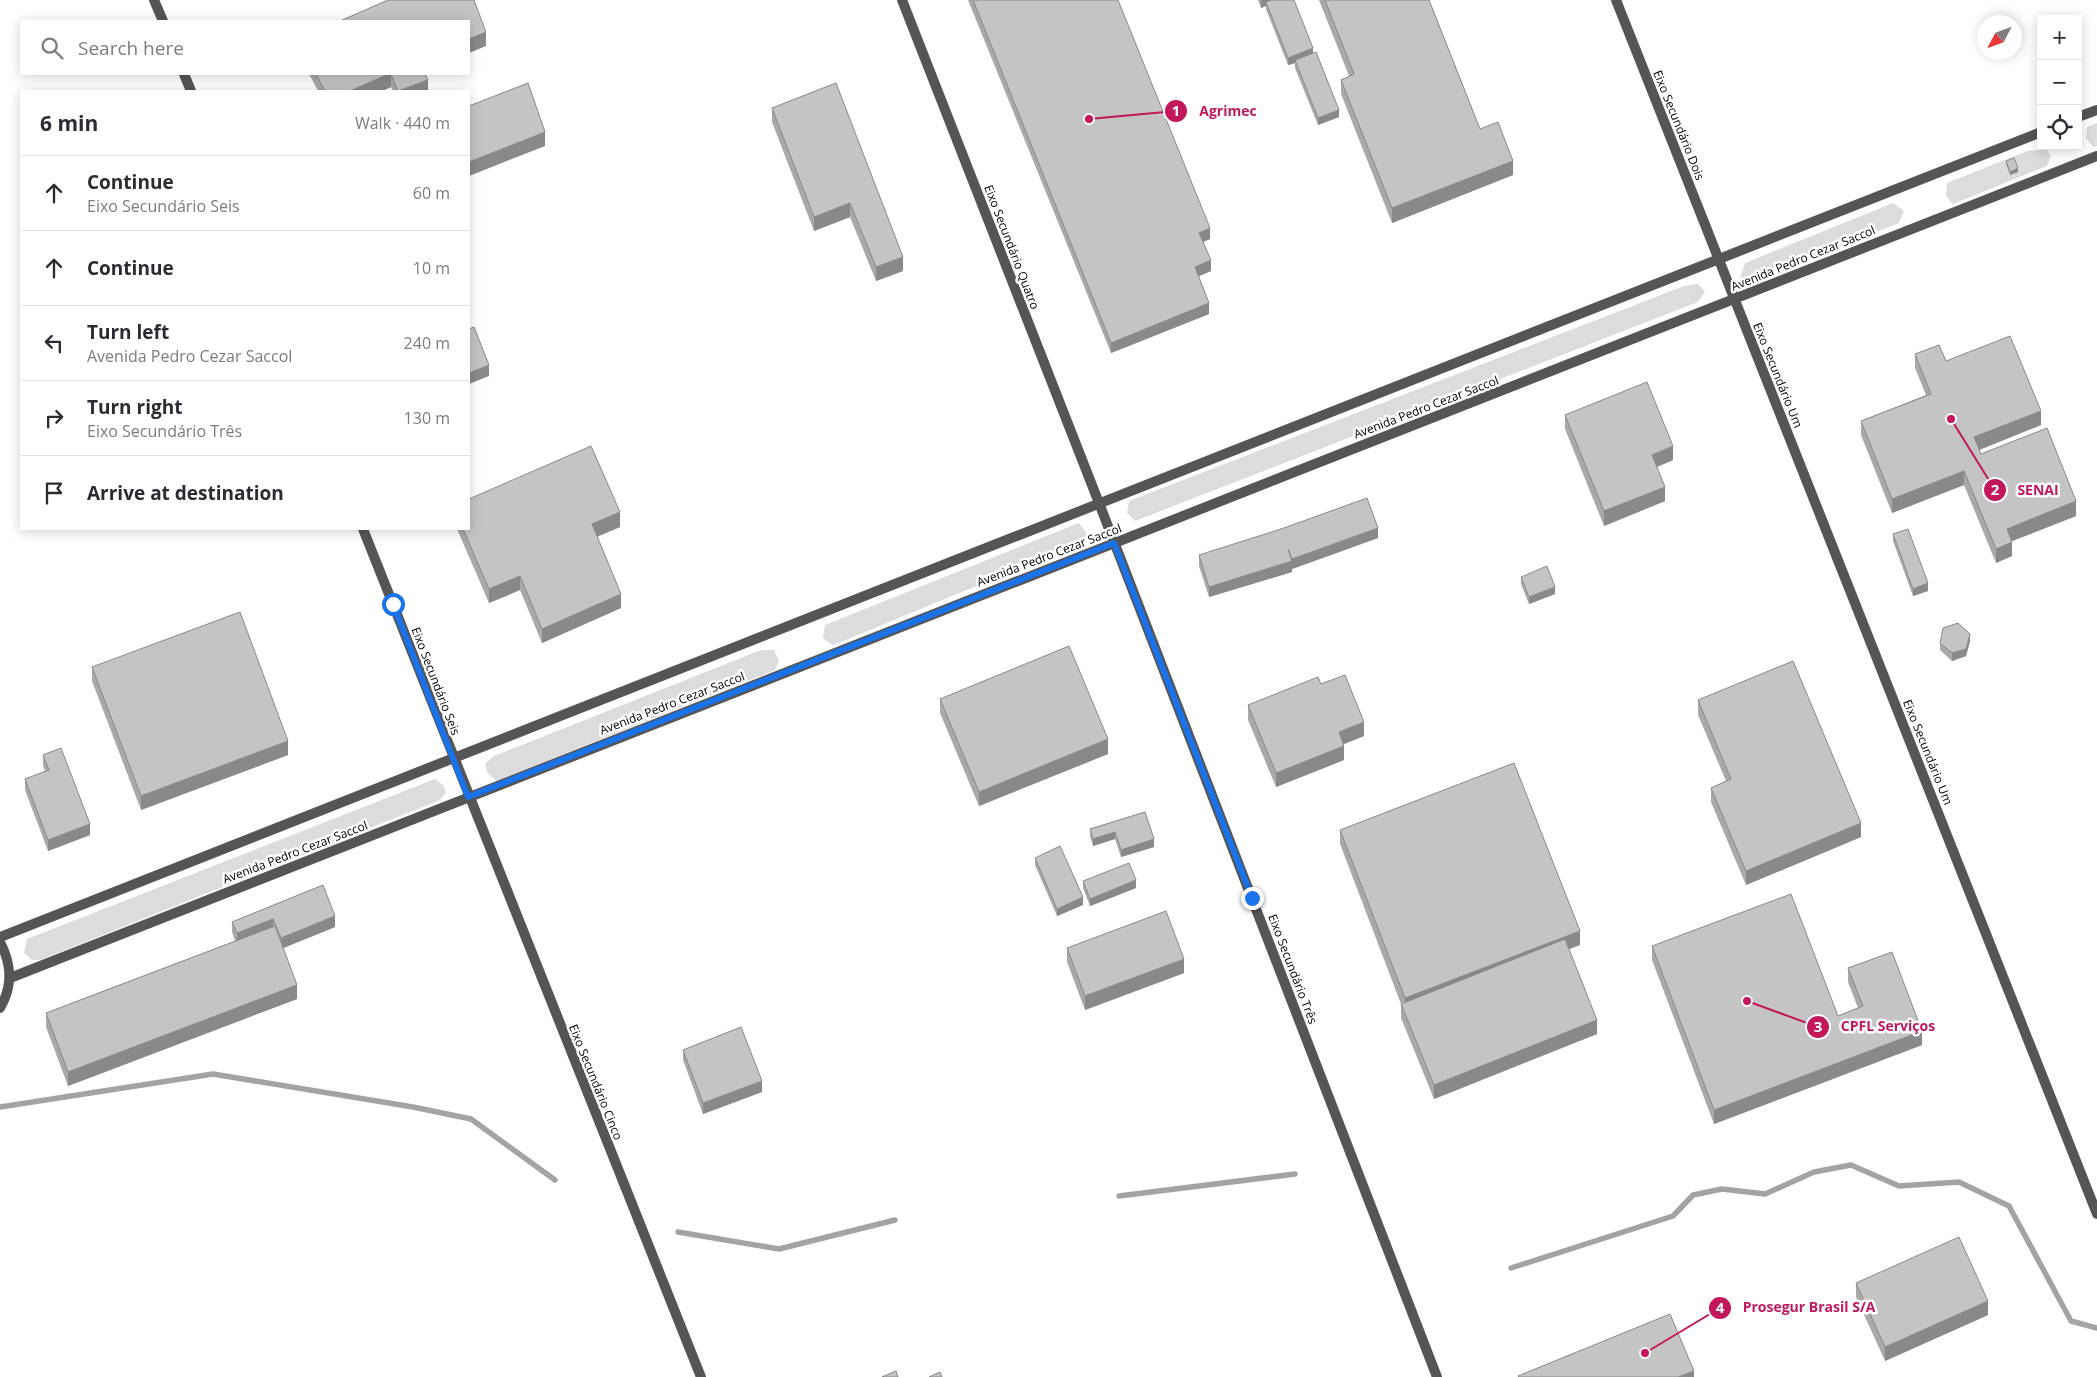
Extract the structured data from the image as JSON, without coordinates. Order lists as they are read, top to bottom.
{
  "streets": {
    "street": [
      "Eixo Secundário Dois",
      "Eixo Secundário Quatro",
      "Avenida Pedro Cezar Saccol",
      "Eixo Secundário Um",
      "Eixo Secundário Seis",
      "Eixo Secundário Três",
      "Eixo Secundário Cinco"
    ]
  },
  "crossings": [
    ["Eixo Secundário Dois", "Avenida Pedro Cezar Saccol"],
    ["Eixo Secundário Dois", "Eixo Secundário Um"],
    ["Eixo Secundário Quatro", "Avenida Pedro Cezar Saccol"],
    ["Eixo Secundário Quatro", "Eixo Secundário Três"],
    ["Avenida Pedro Cezar Saccol", "Eixo Secundário Um"],
    ["Avenida Pedro Cezar Saccol", "Eixo Secundário Seis"],
    ["Avenida Pedro Cezar Saccol", "Eixo Secundário Três"],
    ["Avenida Pedro Cezar Saccol", "Eixo Secundário Cinco"],
    ["Eixo Secundário Seis", "Eixo Secundário Cinco"]
  ],
  "places": [
    "Agrimec",
    "SENAI",
    "CPFL Serviços",
    "Prosegur Brasil S/A"
  ],
  "north": "bottom left",
  "page": {
    "map_buttons": ["+", "−"],
    "search": "Search here",
    "heading": ["6 min", "Walk · 440 m"],
    "list": [
      ["Continue", "Eixo Secundário Seis", "60 m"],
      ["Continue", "10 m"],
      ["Turn left", "Avenida Pedro Cezar Saccol", "240 m"],
      ["Turn right", "Eixo Secundário Três", "130 m"],
      "Arrive at destination"
    ]
  }
}
